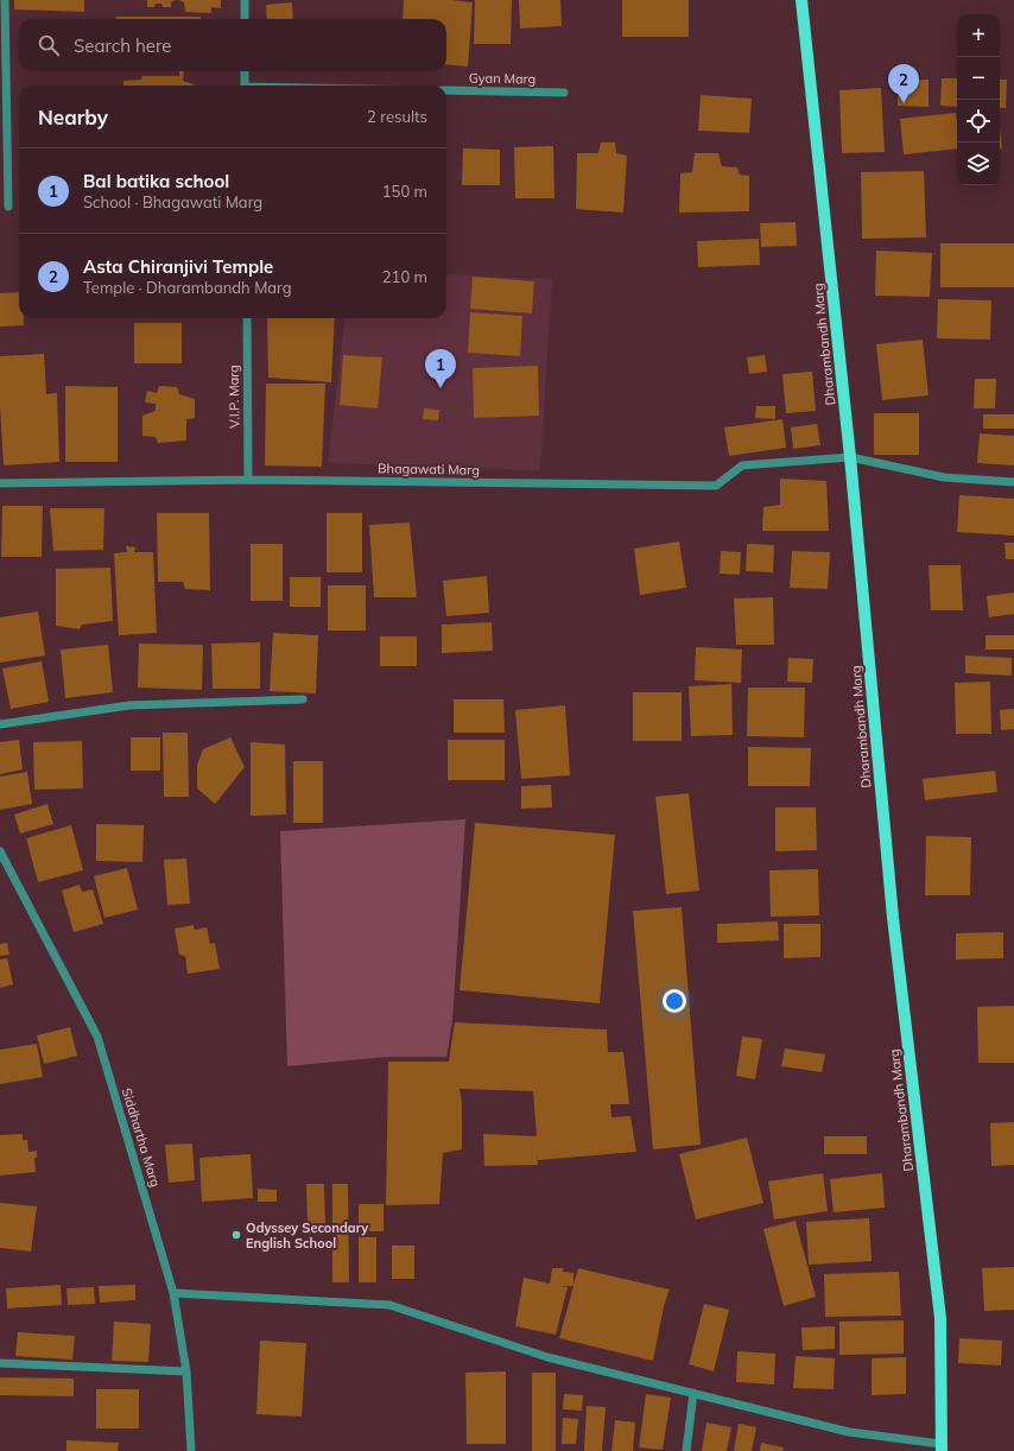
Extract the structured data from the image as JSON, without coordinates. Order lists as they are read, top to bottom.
{
  "streets": {
    "main road": ["Dharambandh Marg"],
    "street": [
      "Gyan Marg",
      "V.I.P. Marg",
      "Bhagawati Marg",
      "Siddhartha Marg"
    ]
  },
  "crossings": [
    ["Dharambandh Marg", "Bhagawati Marg"],
    ["V.I.P. Marg", "Bhagawati Marg"]
  ],
  "places": ["Odyssey Secondary English School"],
  "page": {
    "map_buttons": ["+", "−"],
    "search": "Search here",
    "pins": ["2", "1"],
    "heading": ["Nearby", "2 results"],
    "list": [
      {
        "mark": "1",
        "name": "Bal batika school",
        "note": "School · Bhagawati Marg",
        "value": "150 m"
      },
      {
        "mark": "2",
        "name": "Asta Chiranjivi Temple",
        "note": "Temple · Dharambandh Marg",
        "value": "210 m"
      }
    ]
  }
}
